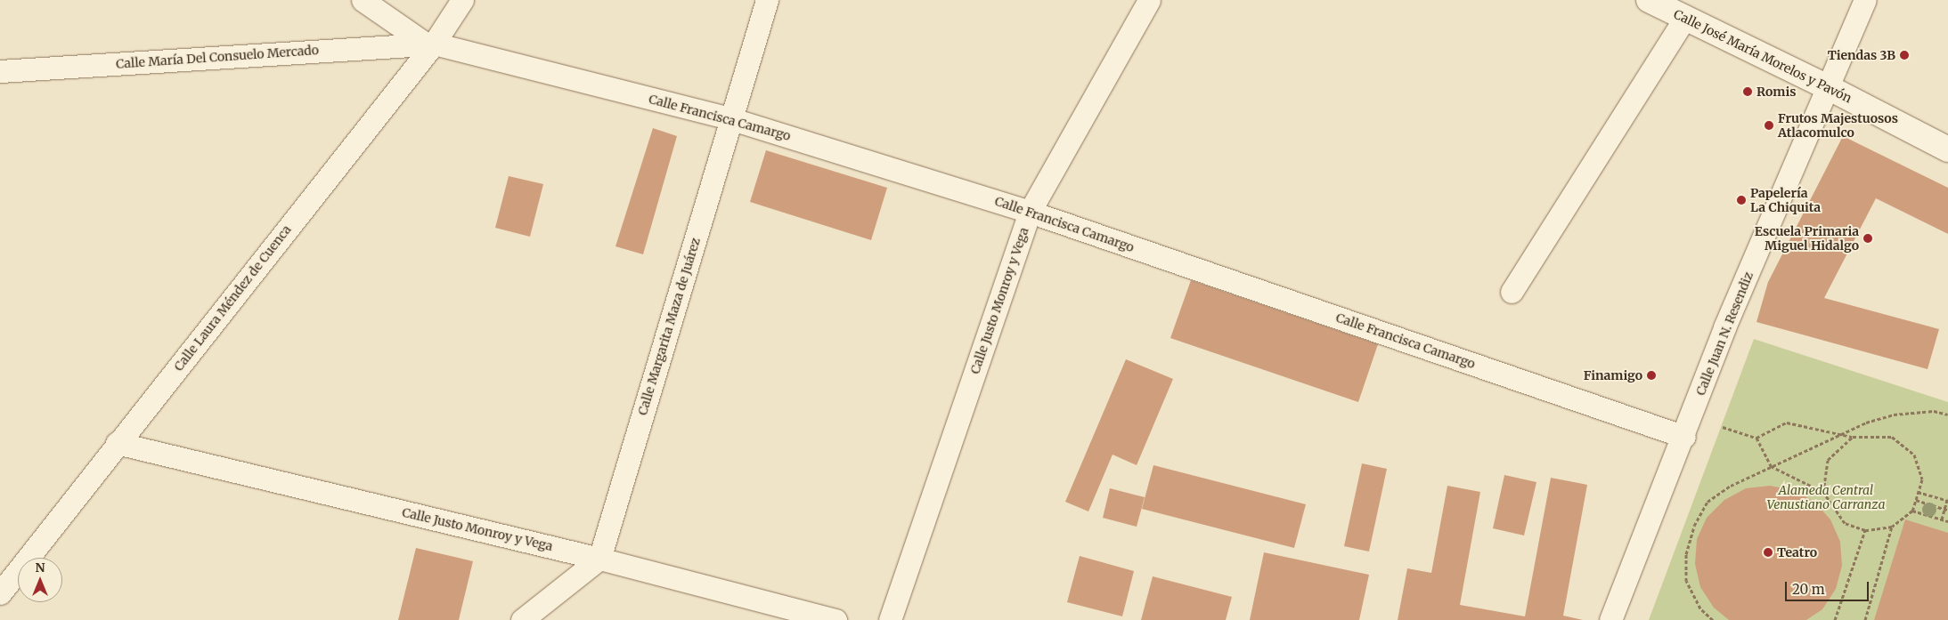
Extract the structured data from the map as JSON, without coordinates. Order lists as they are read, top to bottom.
{
  "streets": {
    "street": [
      "Calle José María Morelos y Pavón",
      "Calle María Del Consuelo Mercado",
      "Calle Francisca Camargo",
      "Calle Laura Méndez de Cuenca",
      "Calle Justo Monroy y Vega",
      "Calle Margarita Maza de Juárez",
      "Calle Juan N. Resendiz"
    ]
  },
  "crossings": [
    ["Calle José María Morelos y Pavón", "Calle Juan N. Resendiz"],
    ["Calle María Del Consuelo Mercado", "Calle Francisca Camargo"],
    ["Calle María Del Consuelo Mercado", "Calle Laura Méndez de Cuenca"],
    ["Calle Francisca Camargo", "Calle Laura Méndez de Cuenca"],
    ["Calle Francisca Camargo", "Calle Justo Monroy y Vega"],
    ["Calle Francisca Camargo", "Calle Margarita Maza de Juárez"],
    ["Calle Francisca Camargo", "Calle Juan N. Resendiz"],
    ["Calle Laura Méndez de Cuenca", "Calle Justo Monroy y Vega"],
    ["Calle Justo Monroy y Vega", "Calle Margarita Maza de Juárez"]
  ],
  "parks": ["Alameda Central Venustiano Carranza"],
  "places": [
    "Tiendas 3B",
    "Romis",
    "Frutos Majestuosos Atlacomulco",
    "Papelería La Chiquita",
    "Escuela Primaria Miguel Hidalgo",
    "Finamigo",
    "Teatro"
  ],
  "scale_bar": "20 m",
  "north": "top"
}
